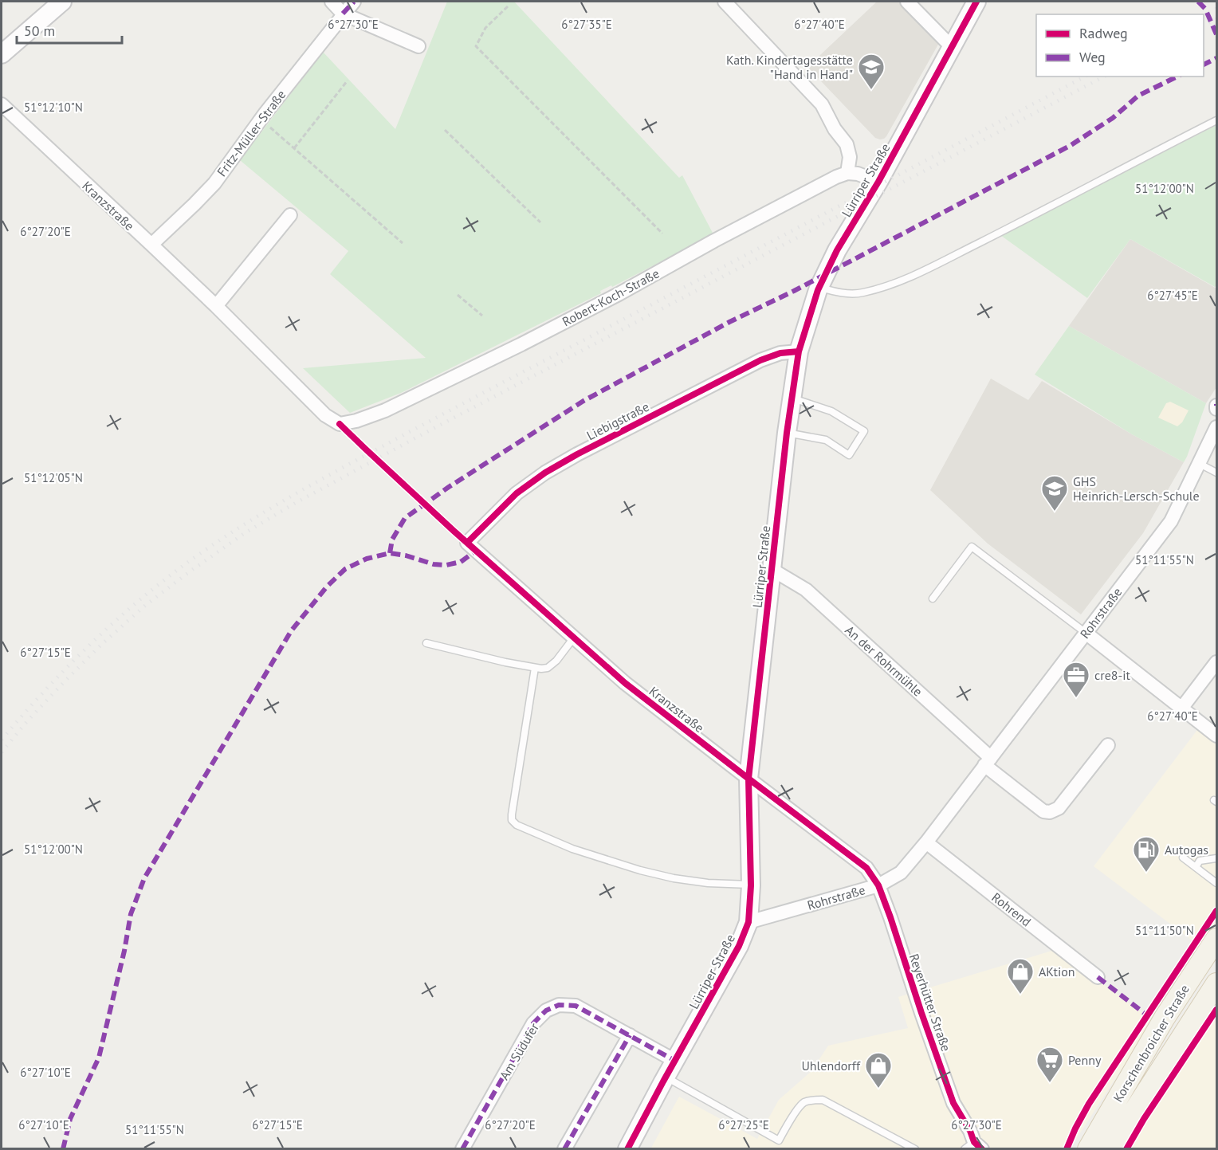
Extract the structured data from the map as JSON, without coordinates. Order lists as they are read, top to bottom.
{
  "streets": {
    "main road": ["Korschenbroicher Straße"],
    "street": [
      "Fritz-Müller-Straße",
      "Lürriper Straße",
      "Kranzstraße",
      "Robert-Koch-Straße",
      "Liebigstraße",
      "Rohrstraße",
      "An der Rohrmühle",
      "Rohrend",
      "Reyerhütter Straße",
      "Am Südufer"
    ]
  },
  "crossings": [
    ["Fritz-Müller-Straße", "Kranzstraße"],
    ["Lürriper Straße", "Kranzstraße"],
    ["Lürriper Straße", "Liebigstraße"],
    ["Lürriper Straße", "Rohrstraße"],
    ["Lürriper Straße", "An der Rohrmühle"],
    ["Lürriper Straße", "Am Südufer"],
    ["Kranzstraße", "Robert-Koch-Straße"],
    ["Kranzstraße", "Liebigstraße"],
    ["Kranzstraße", "Rohrstraße"],
    ["Kranzstraße", "Reyerhütter Straße"],
    ["Rohrstraße", "An der Rohrmühle"],
    ["Rohrstraße", "Rohrend"],
    ["Rohrstraße", "Reyerhütter Straße"]
  ],
  "places": {
    "school or university": ["Kath. Kindertagesstätte \"Hand in Hand\"", "GHS Heinrich-Lersch-Schule"],
    "office": ["cre8-it"],
    "fuel station": ["Autogas"],
    "shop": ["AKtion", "Uhlendorff"],
    "supermarket": ["Penny"]
  },
  "legend": ["Radweg", "Weg"],
  "scale_bar": "50 m",
  "coordinates": [
    "6°27'30\"E",
    "6°27'35\"E",
    "6°27'40\"E",
    "51°12'10\"N",
    "51°12'00\"N",
    "6°27'20\"E",
    "6°27'45\"E",
    "51°12'05\"N",
    "51°11'55\"N",
    "6°27'15\"E",
    "51°11'50\"N",
    "6°27'10\"E",
    "6°27'25\"E"
  ]
}
